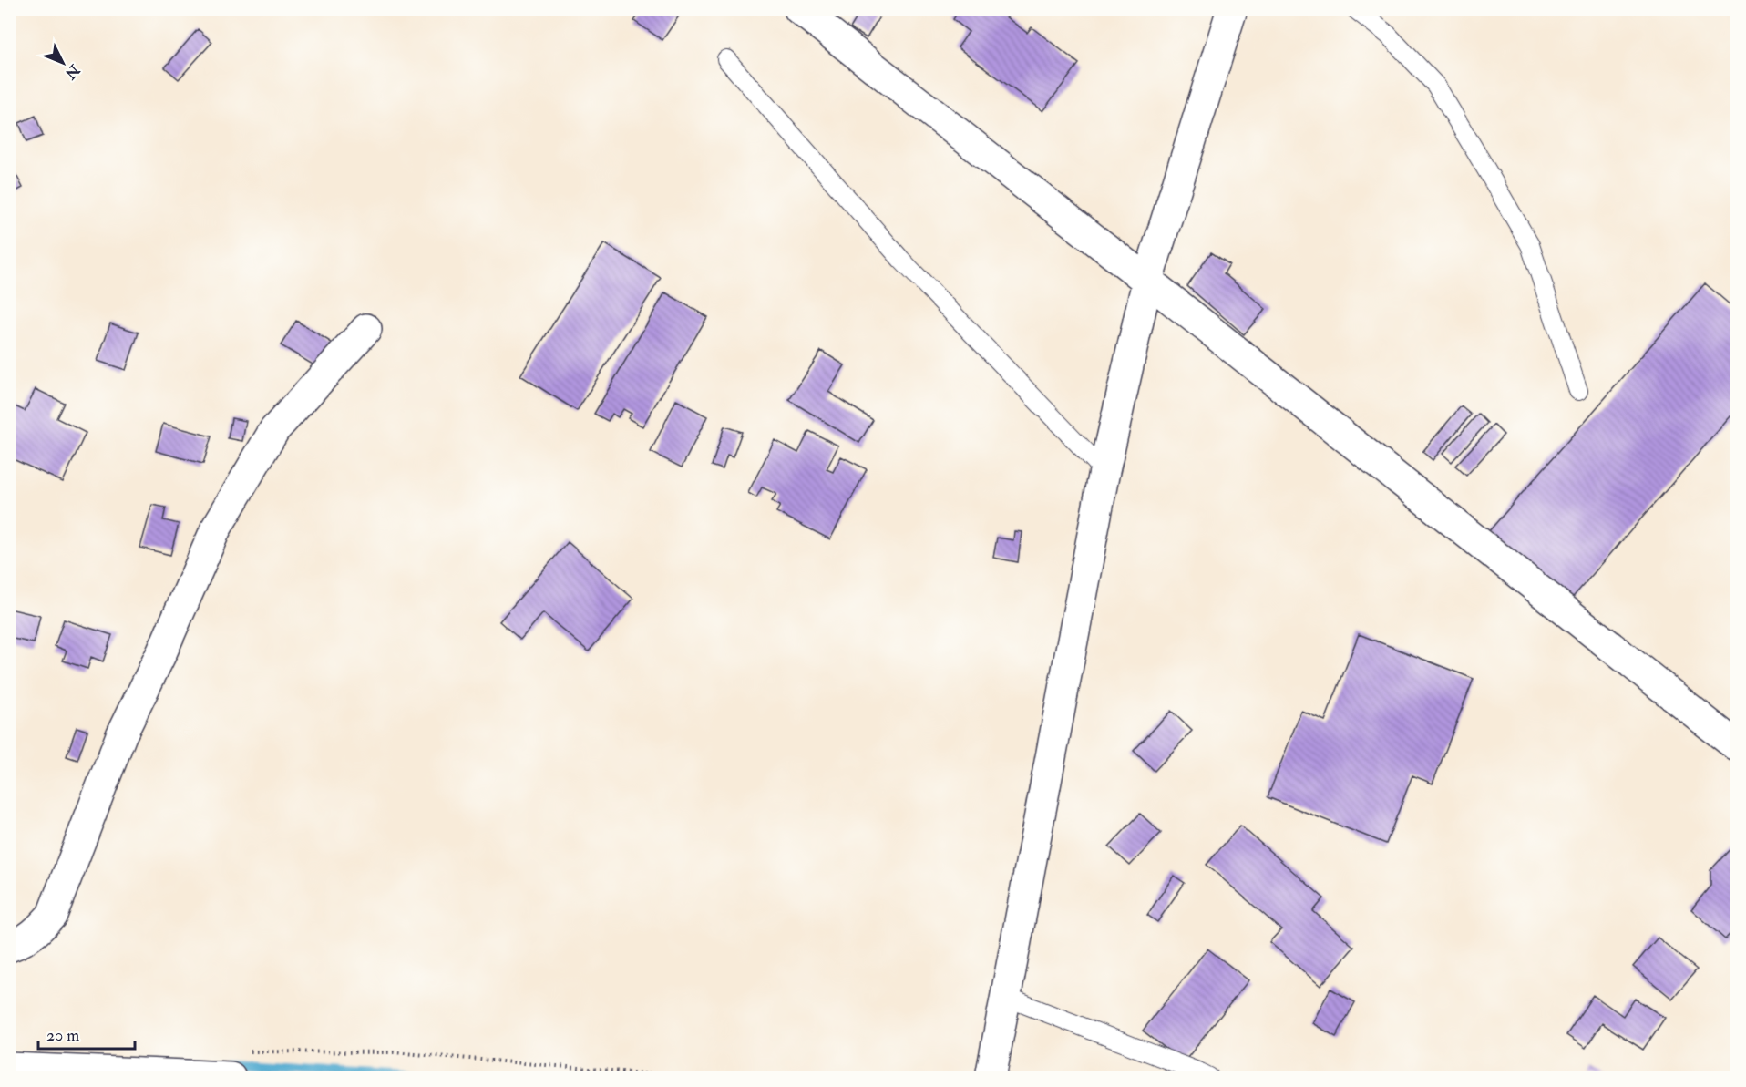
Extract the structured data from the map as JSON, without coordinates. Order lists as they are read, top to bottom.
{
  "scale_bar": "20 m",
  "north": "bottom right"
}
